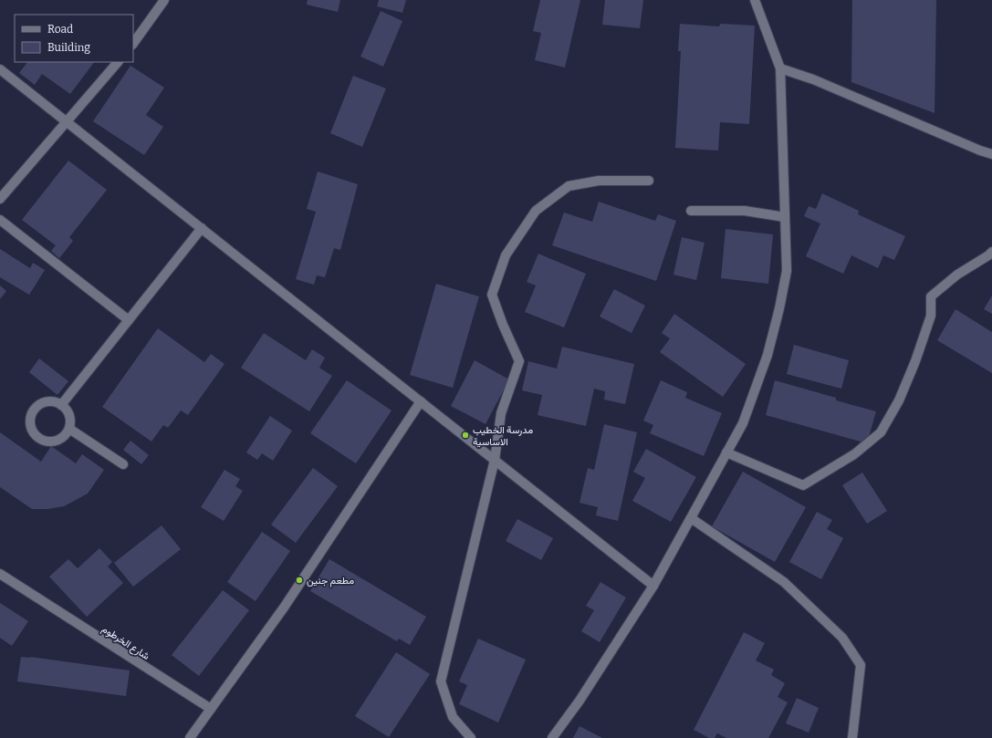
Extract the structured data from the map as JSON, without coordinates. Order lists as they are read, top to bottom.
{
  "streets": {
    "street": ["شارع الخرطوم"]
  },
  "places": ["مدرسة الخطيب الاساسية", "مطعم جنين"],
  "legend": ["Road", "Building"]
}
